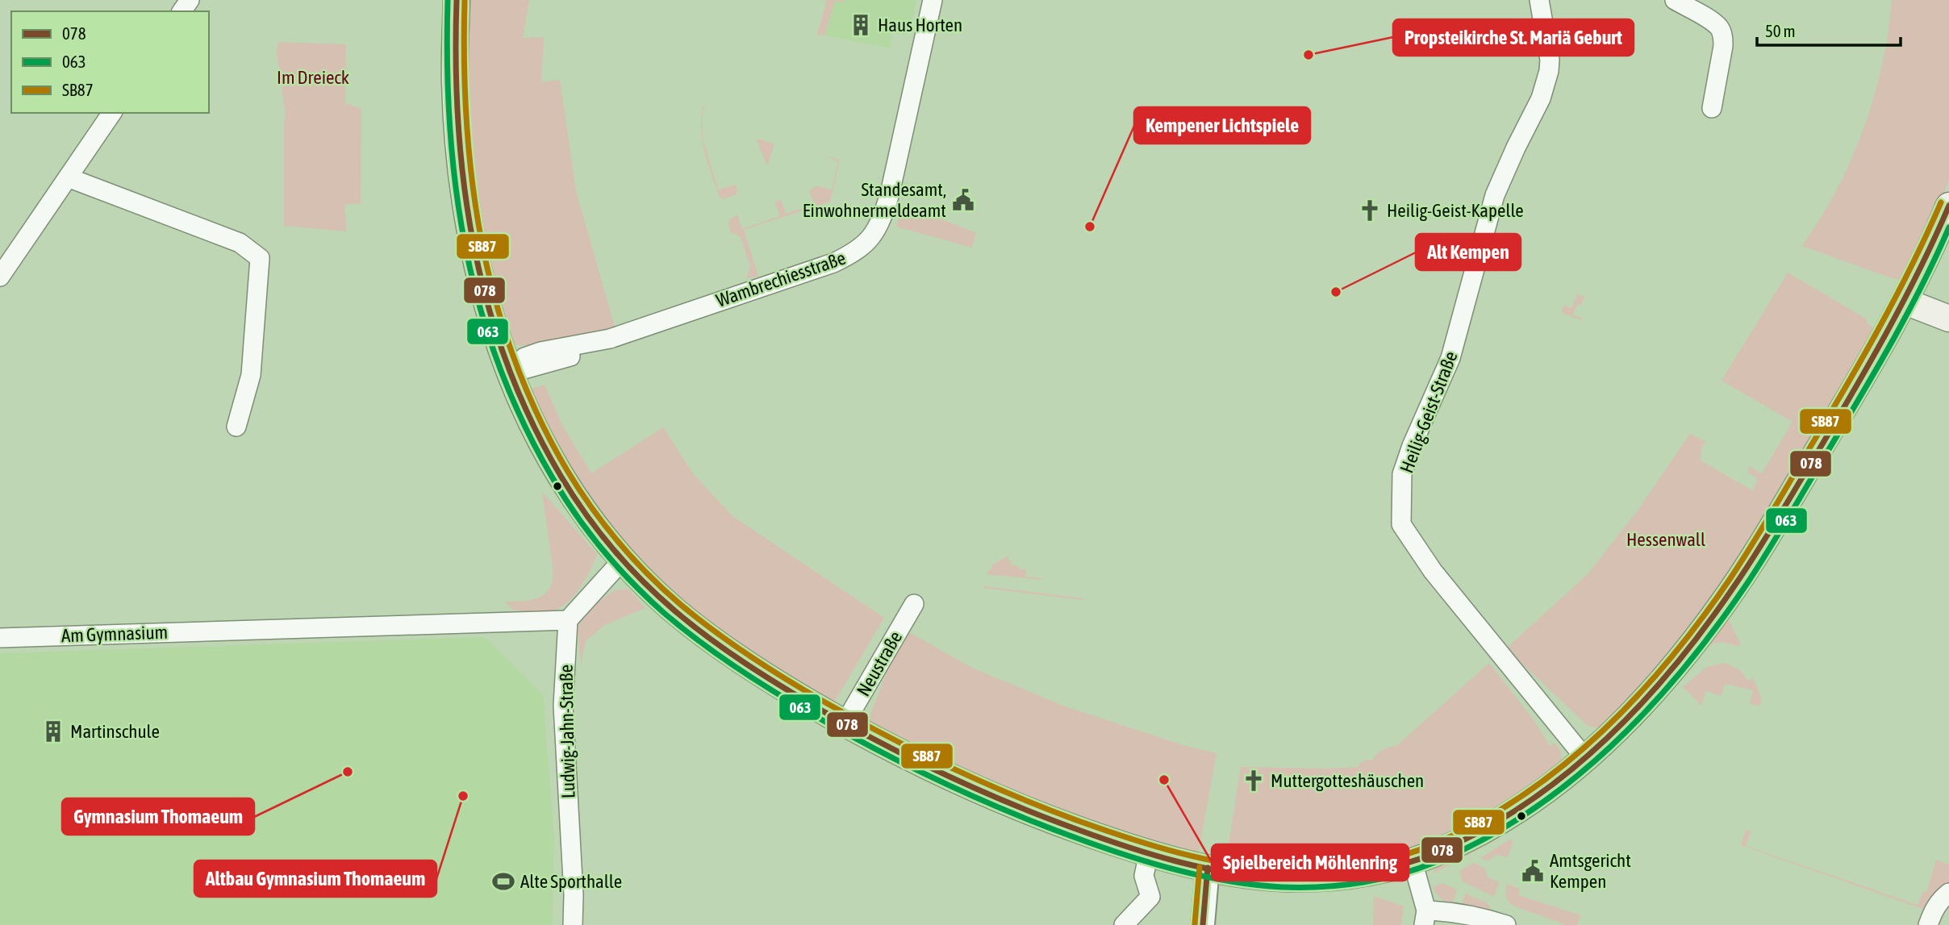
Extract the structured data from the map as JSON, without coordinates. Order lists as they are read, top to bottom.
{
  "streets": {
    "street": [
      "Wambrechiesstraße",
      "Heilig-Geist-Straße",
      "Am Gymnasium",
      "Neustraße",
      "Ludwig-Jahn-Straße"
    ]
  },
  "crossings": [
    ["Am Gymnasium", "Ludwig-Jahn-Straße"]
  ],
  "parks": ["Im Dreieck", "Hessenwall"],
  "places": {
    "building": ["Haus Horten", "Martinschule"],
    "other": [
      "Propsteikirche St. Mariä Geburt",
      "Kempener Lichtspiele",
      "Alt Kempen",
      "Gymnasium Thomaeum",
      "Spielbereich Möhlenring",
      "Altbau Gymnasium Thomaeum"
    ],
    "public building": ["Standesamt, Einwohnermeldeamt", "Amtsgericht Kempen"],
    "church": ["Heilig-Geist-Kapelle", "Muttergotteshäuschen"],
    "sports": ["Alte Sporthalle"]
  },
  "lines": ["transit line 078", "transit line 063", "transit line SB87"],
  "legend": ["078", "063", "SB87"],
  "scale_bar": "50 m"
}
